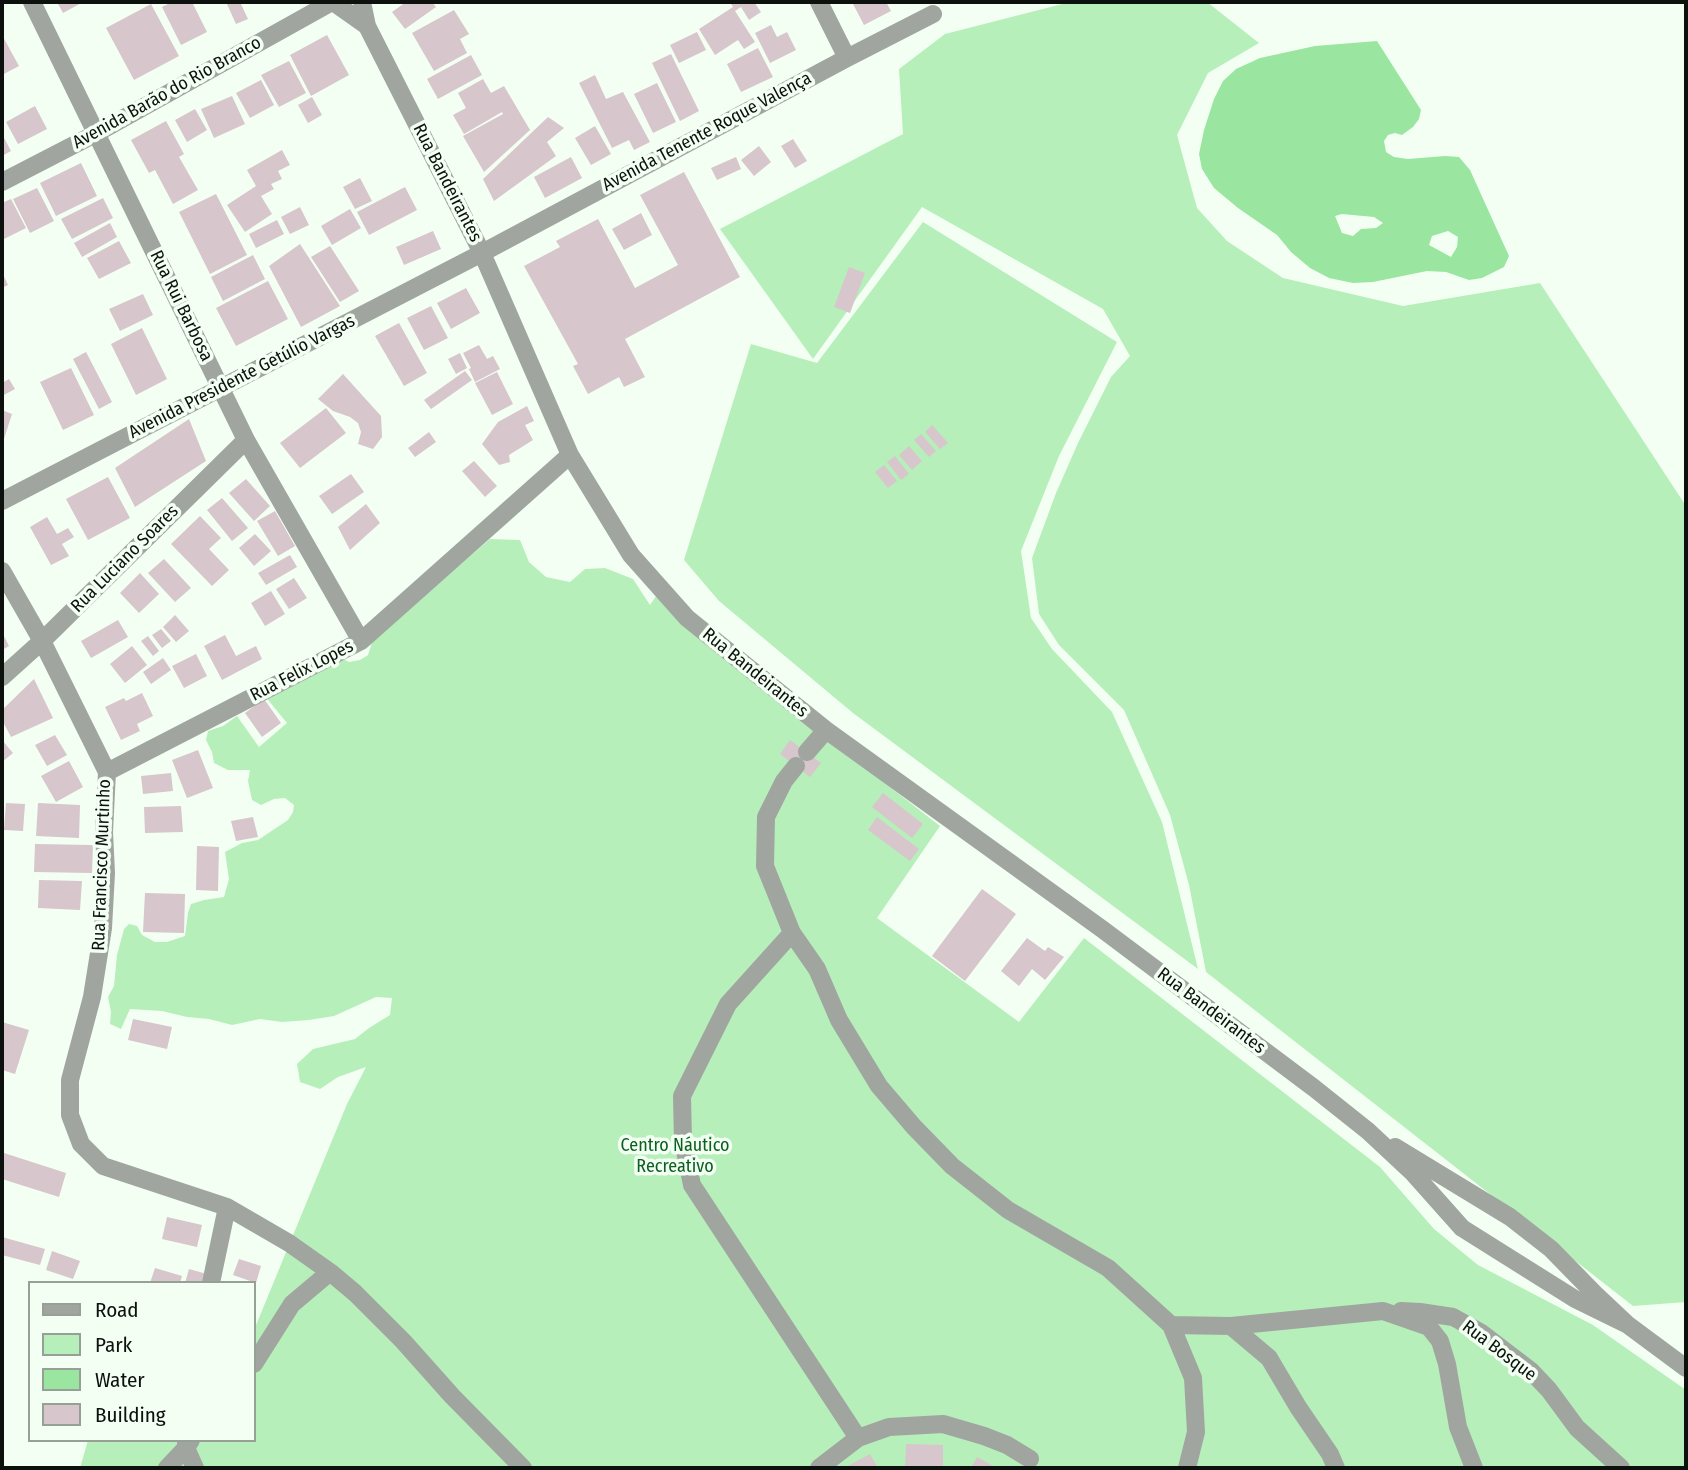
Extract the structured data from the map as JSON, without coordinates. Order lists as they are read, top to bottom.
{
  "streets": {
    "street": [
      "Avenida Barão do Rio Branco",
      "Avenida Tenente Roque Valença",
      "Rua Bandeirantes",
      "Rua Rui Barbosa",
      "Avenida Presidente Getúlio Vargas",
      "Rua Luciano Soares",
      "Rua Felix Lopes",
      "Rua Francisco Murtinho",
      "Rua Bosque"
    ]
  },
  "crossings": [
    ["Avenida Barão do Rio Branco", "Rua Bandeirantes"],
    ["Avenida Barão do Rio Branco", "Rua Rui Barbosa"],
    ["Avenida Tenente Roque Valença", "Rua Bandeirantes"],
    ["Avenida Tenente Roque Valença", "Avenida Presidente Getúlio Vargas"],
    ["Rua Bandeirantes", "Avenida Presidente Getúlio Vargas"],
    ["Rua Bandeirantes", "Rua Felix Lopes"],
    ["Rua Rui Barbosa", "Avenida Presidente Getúlio Vargas"],
    ["Rua Rui Barbosa", "Rua Luciano Soares"],
    ["Rua Rui Barbosa", "Rua Felix Lopes"],
    ["Rua Luciano Soares", "Rua Francisco Murtinho"],
    ["Rua Felix Lopes", "Rua Francisco Murtinho"]
  ],
  "parks": ["Centro Náutico Recreativo"],
  "legend": [
    "Road",
    "Park",
    "Water",
    "Building"
  ]
}
